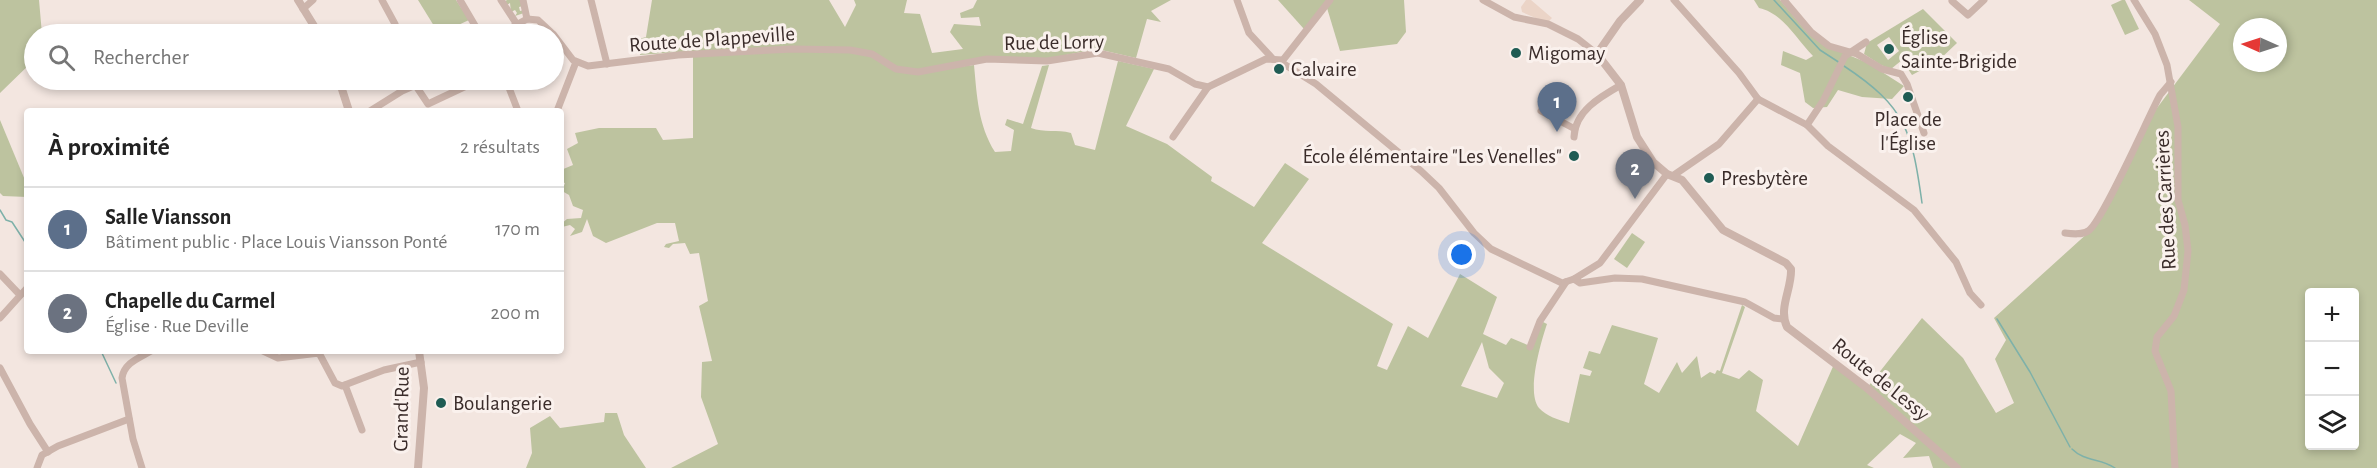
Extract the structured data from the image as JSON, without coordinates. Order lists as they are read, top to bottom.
{
  "streets": {
    "street": [
      "Route de Plappeville",
      "Rue de Lorry",
      "Rue des Carrières",
      "Route de Lessy",
      "Grand'Rue"
    ]
  },
  "crossings": [
    ["Route de Plappeville", "Rue de Lorry"]
  ],
  "places": [
    "Église Sainte-Brigide",
    "Migomay",
    "Calvaire",
    "Place de l'Église",
    "École élémentaire \"Les Venelles\"",
    "Presbytère",
    "Boulangerie"
  ],
  "north": "left",
  "page": {
    "search": "Rechercher",
    "pins": ["1", "2"],
    "heading": ["À proximité", "2 résultats"],
    "list": [
      {
        "mark": "1",
        "name": "Salle Viansson",
        "note": "Bâtiment public · Place Louis Viansson Ponté",
        "value": "170 m"
      },
      {
        "mark": "2",
        "name": "Chapelle du Carmel",
        "note": "Église · Rue Deville",
        "value": "200 m"
      }
    ],
    "map_buttons": ["+", "−"]
  }
}
